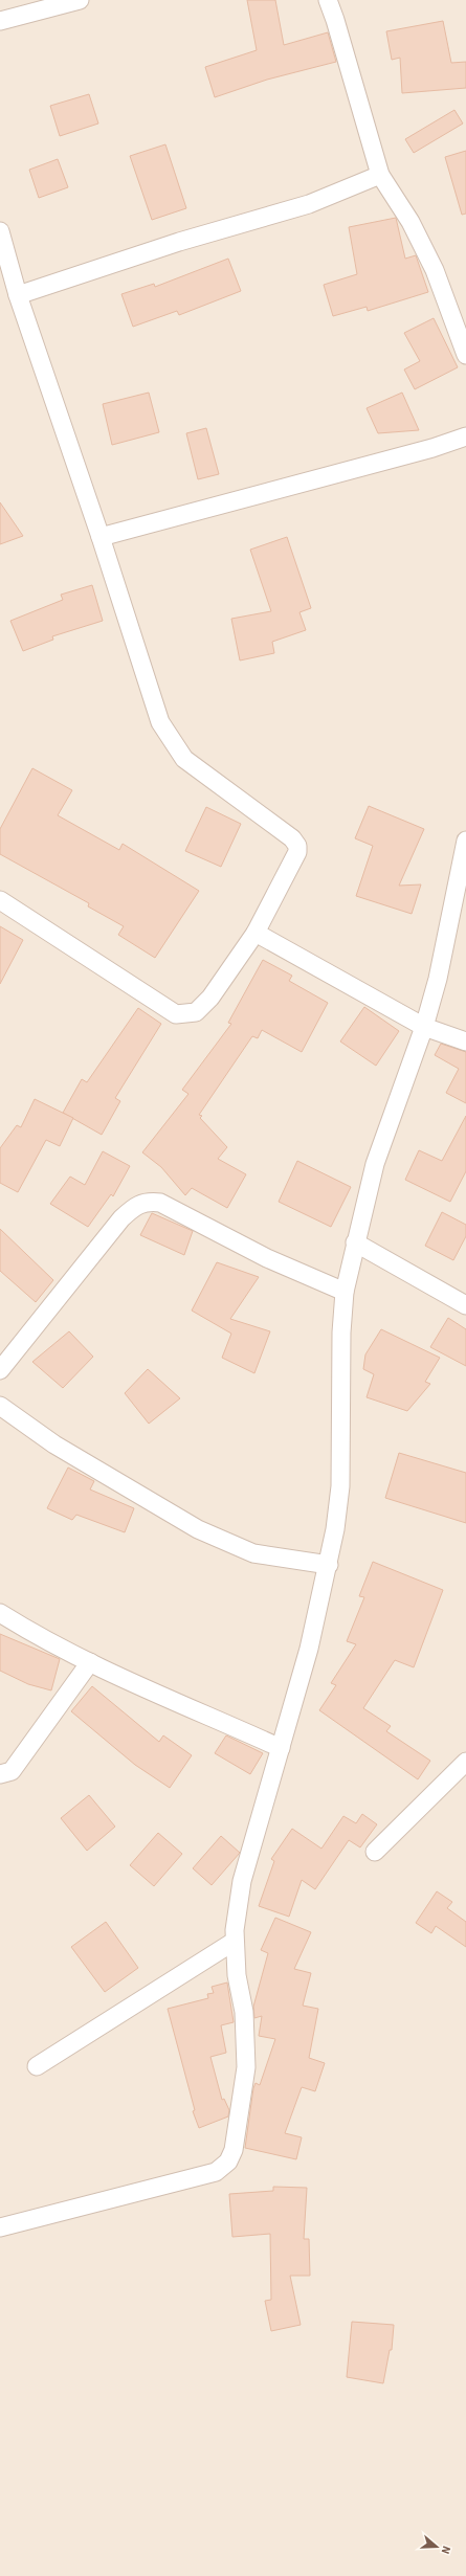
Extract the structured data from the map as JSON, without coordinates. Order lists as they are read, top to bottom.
{
  "north": "right"
}
